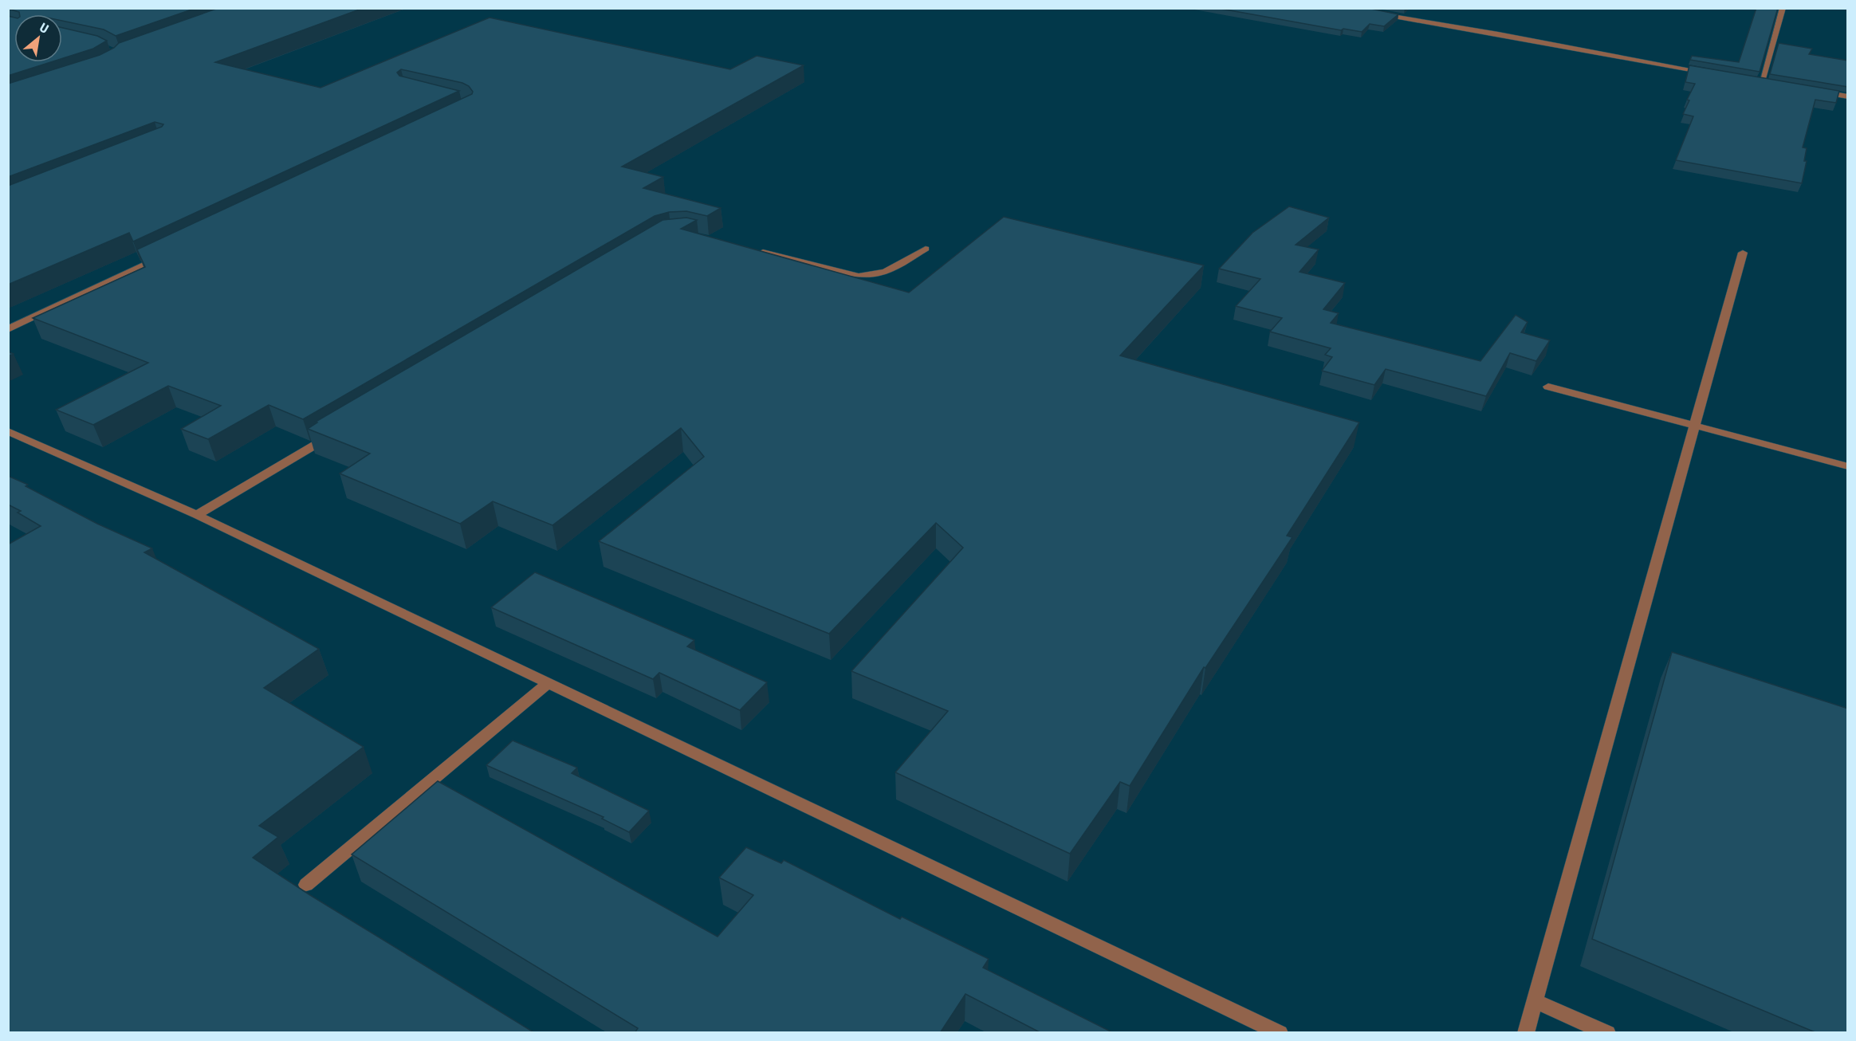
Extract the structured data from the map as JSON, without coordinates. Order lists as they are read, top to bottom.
{
  "north": "top right"
}
